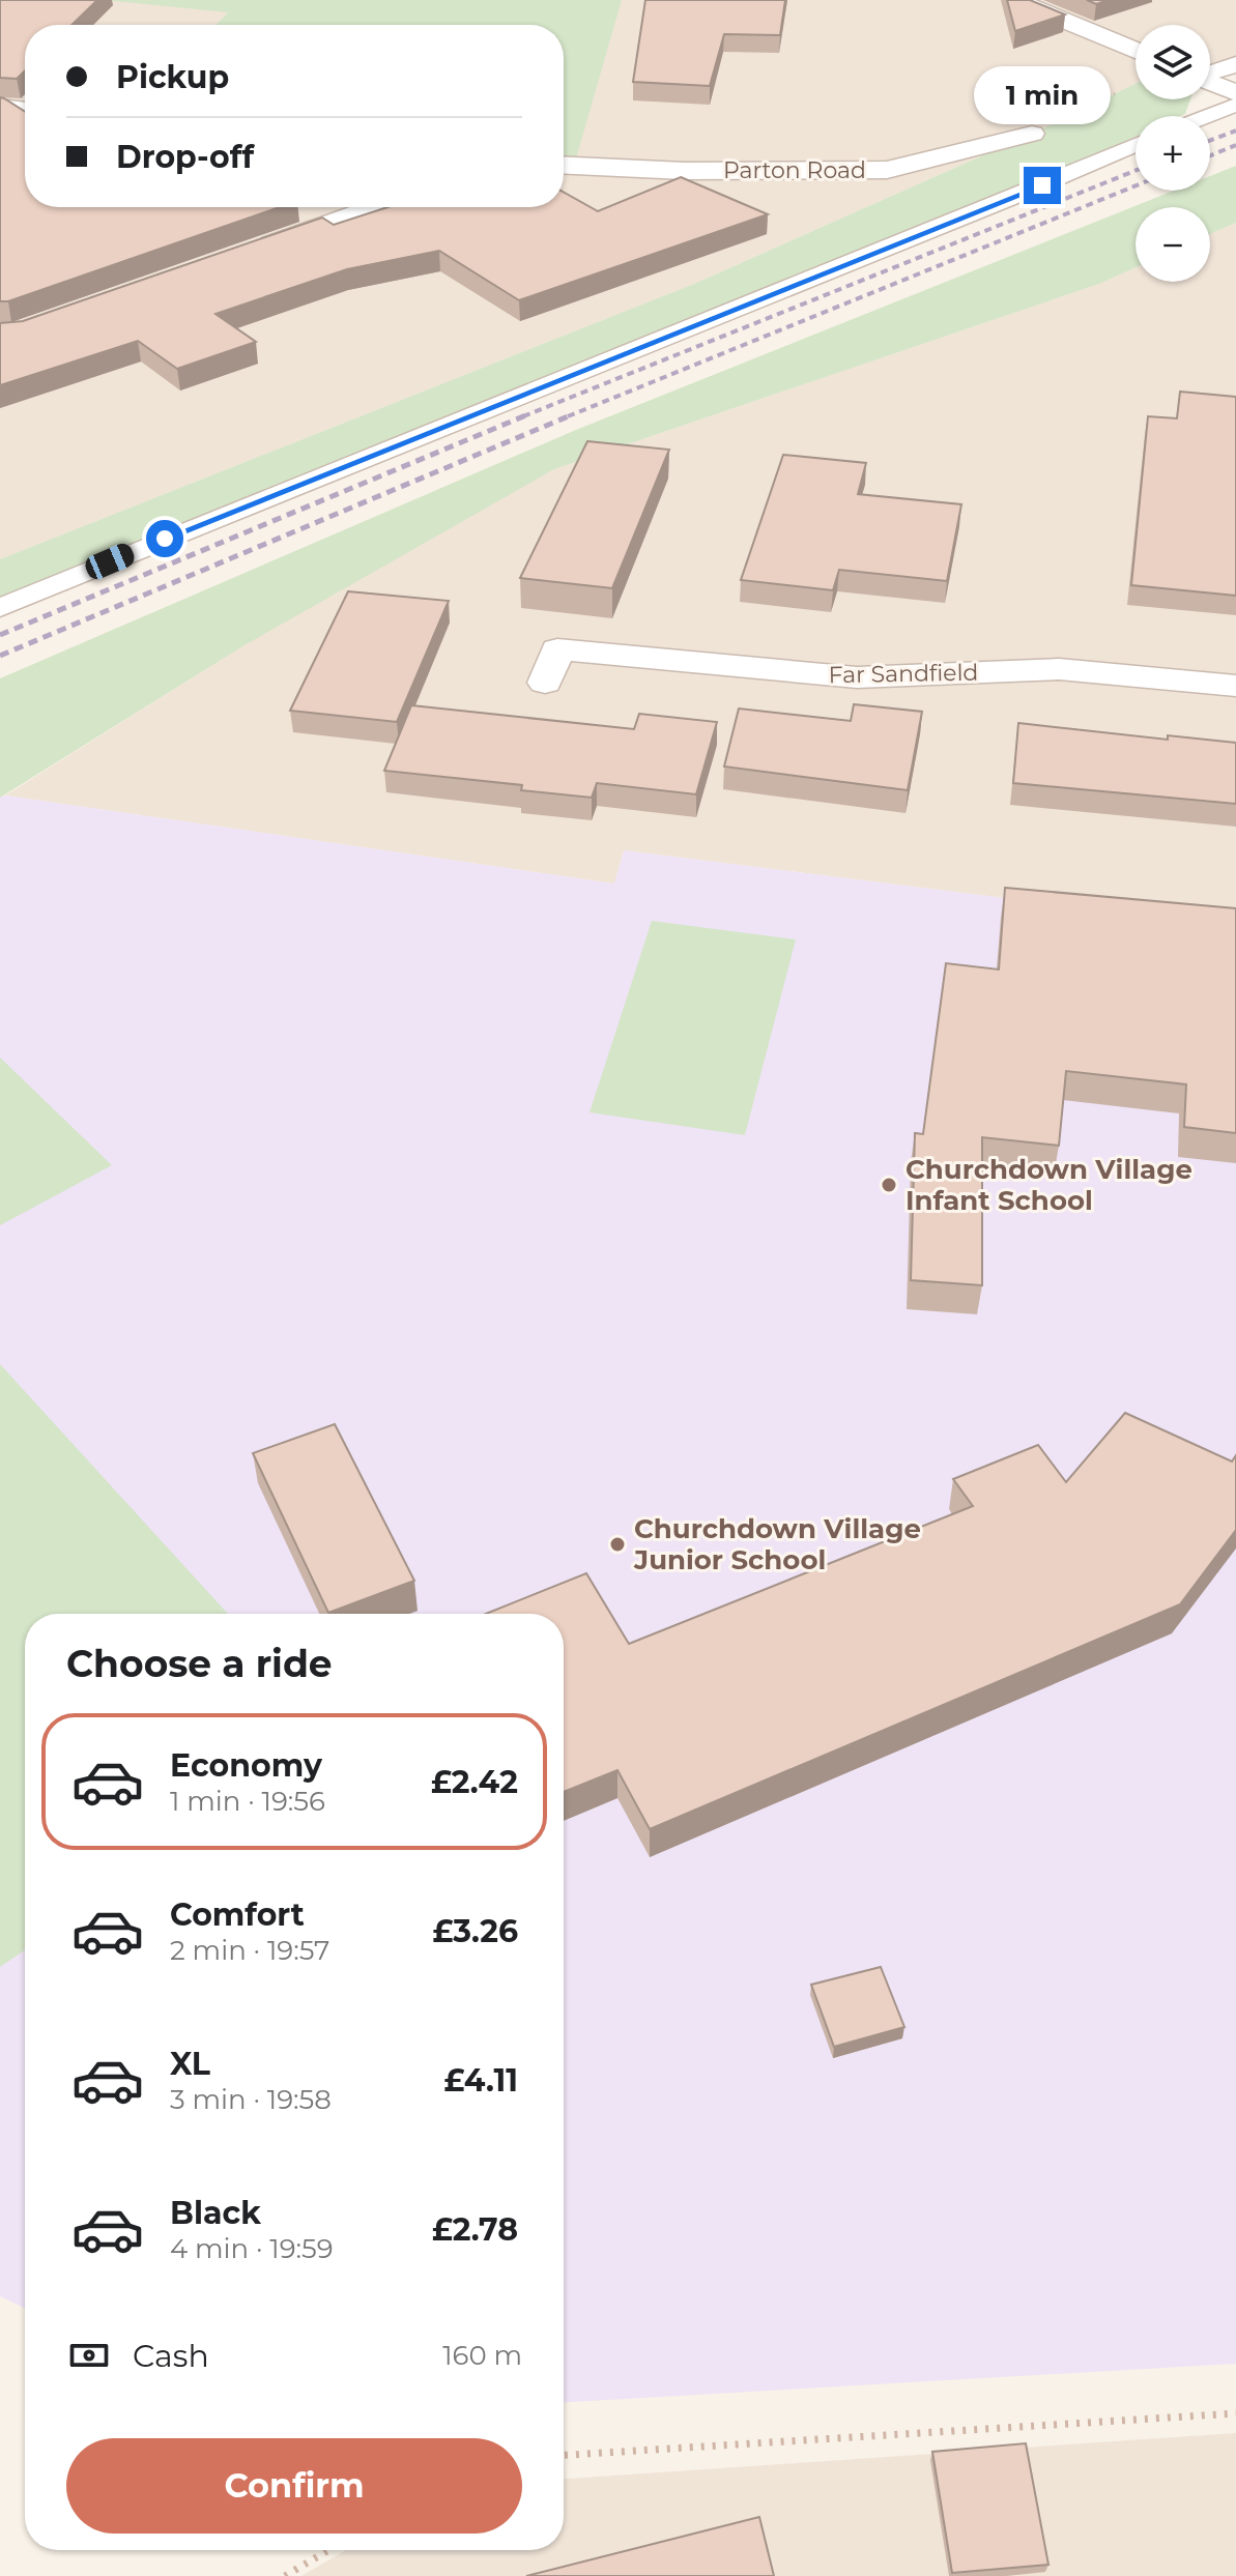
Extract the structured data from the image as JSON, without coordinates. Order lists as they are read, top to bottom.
{
  "streets": {
    "street": ["Parton Road", "Far Sandfield"]
  },
  "places": ["Churchdown Village Infant School", "Churchdown Village Junior School"],
  "page": {
    "map_buttons": ["+", "−"],
    "banner": ["Pickup", "Drop-off"],
    "bubble": "1 min",
    "heading": "Choose a ride",
    "list": [
      {
        "name": "Economy",
        "note": "1 min · 19:56",
        "value": "£2.42"
      },
      {
        "name": "Comfort",
        "note": "2 min · 19:57",
        "value": "£3.26"
      },
      {
        "name": "XL",
        "note": "3 min · 19:58",
        "value": "£4.11"
      },
      {
        "name": "Black",
        "note": "4 min · 19:59",
        "value": "£2.78"
      }
    ],
    "pay": ["Cash", "160 m"],
    "buttons": "Confirm"
  }
}
